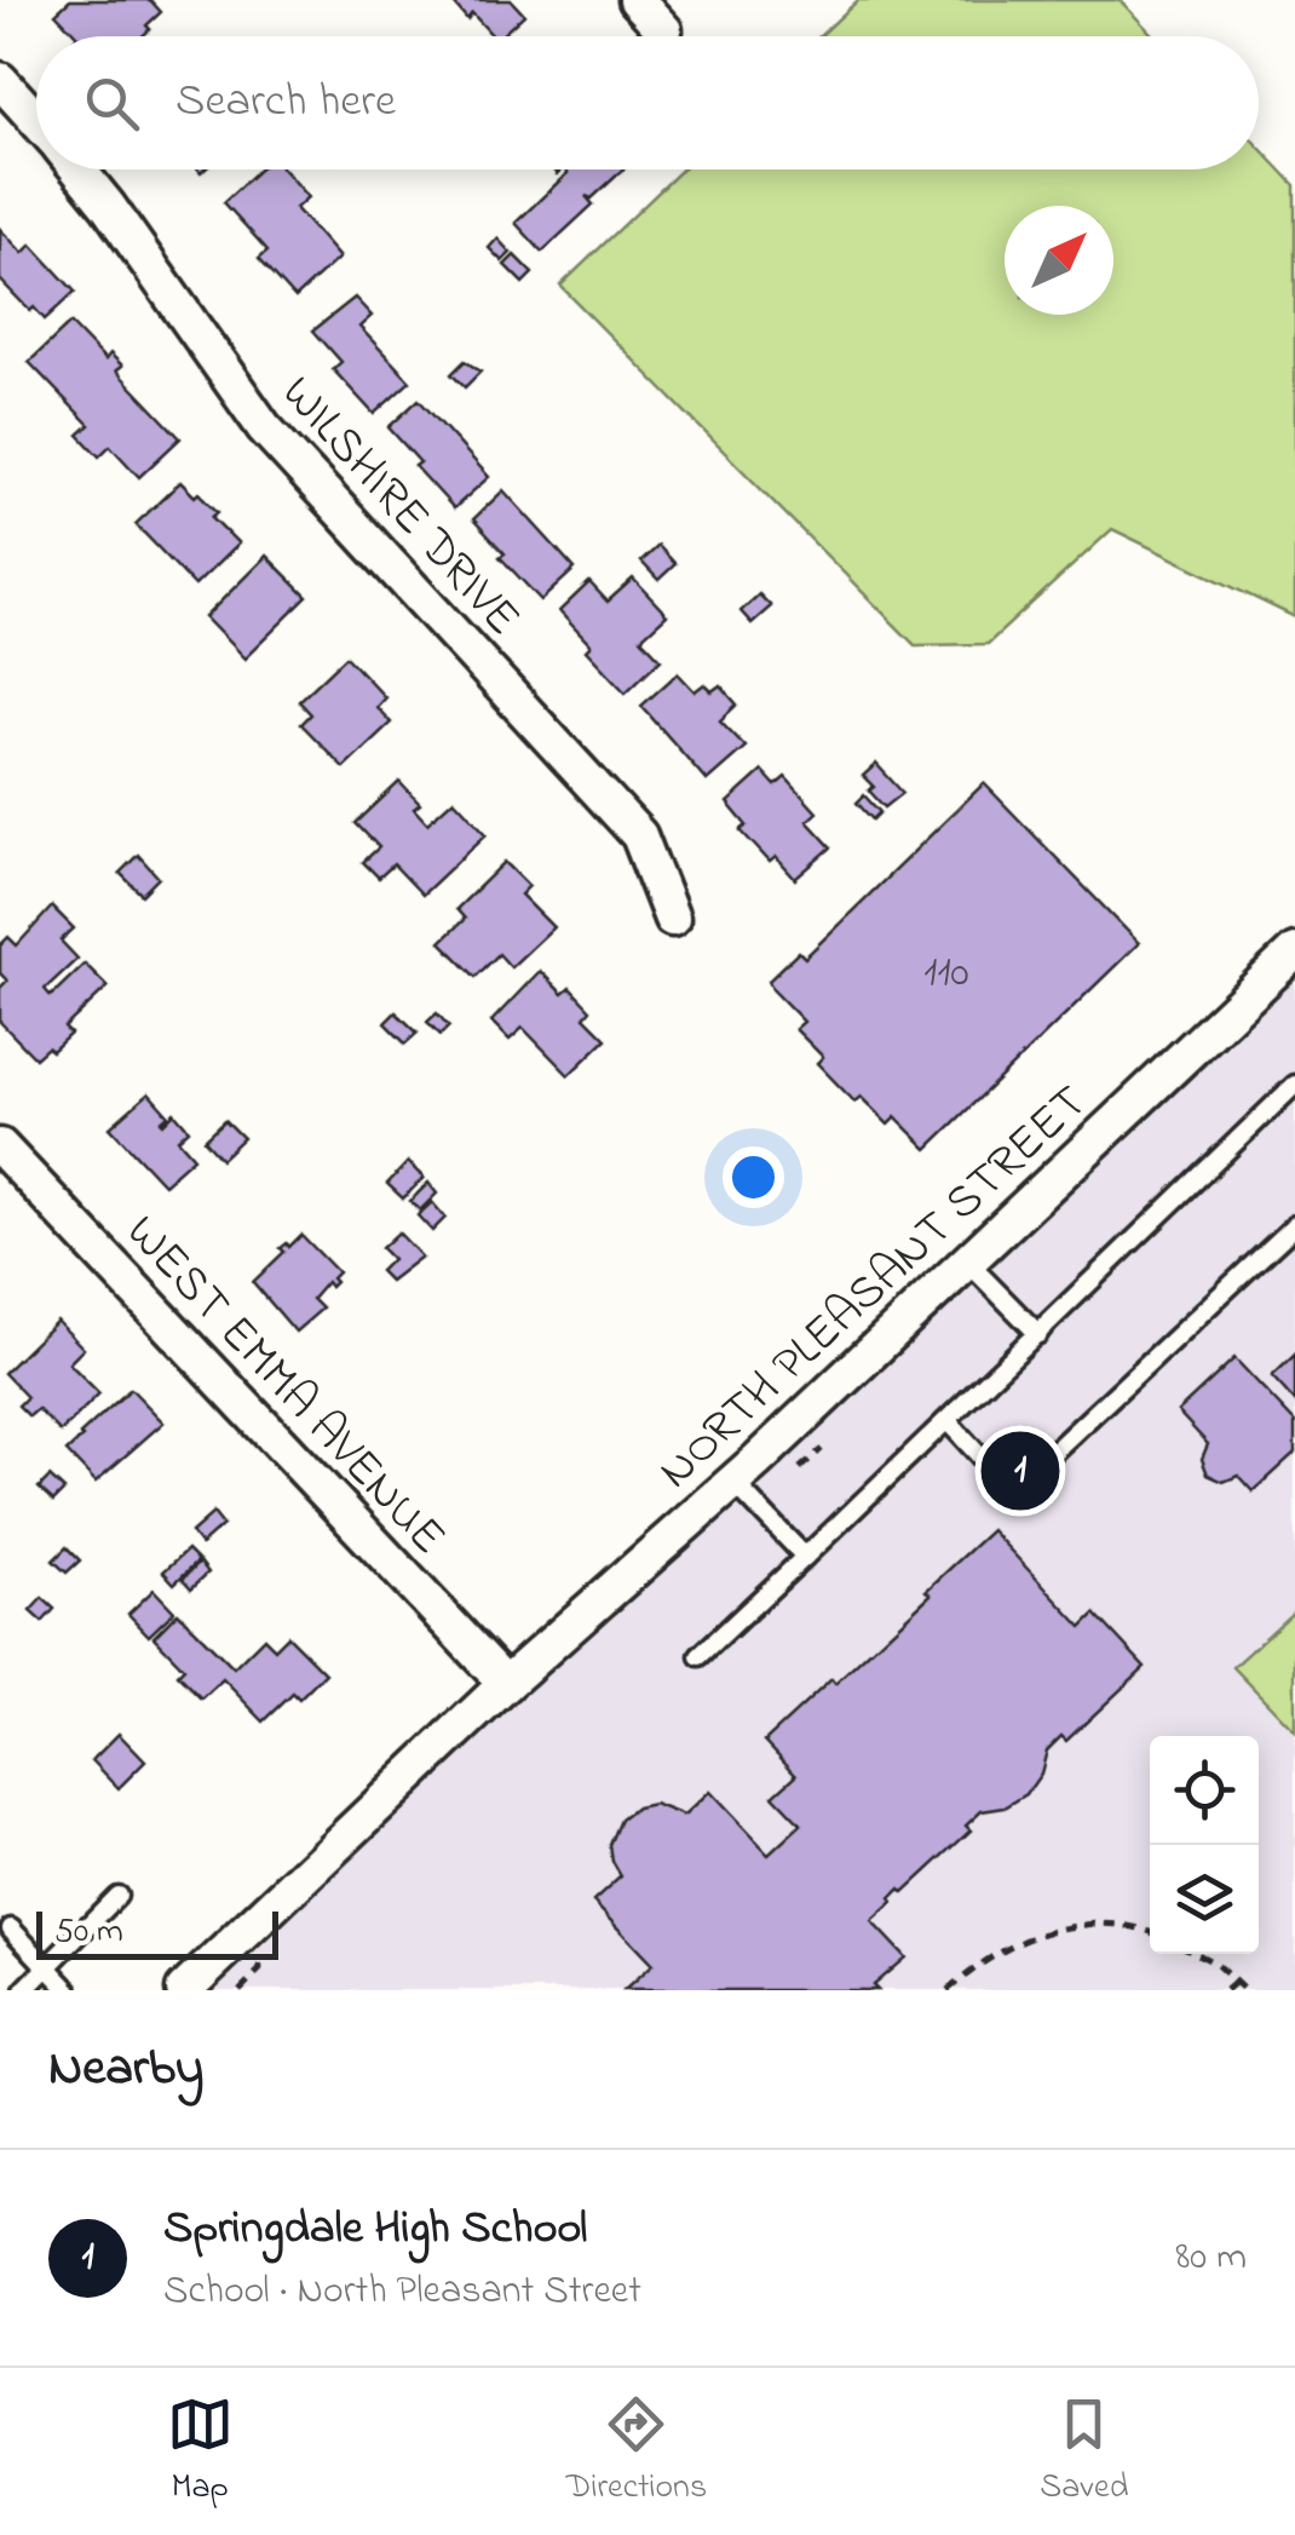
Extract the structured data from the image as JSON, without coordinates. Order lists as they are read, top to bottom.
{
  "streets": {
    "street": ["WILSHIRE DRIVE", "NORTH PLEASANT STREET", "WEST EMMA AVENUE"]
  },
  "crossings": [
    ["NORTH PLEASANT STREET", "WEST EMMA AVENUE"]
  ],
  "house_numbers": ["110"],
  "scale_bar": "50 m",
  "north": "top right",
  "page": {
    "search": "Search here",
    "pins": "1",
    "scale": "50 m",
    "heading": "Nearby",
    "list": [
      {
        "mark": "1",
        "name": "Springdale High School",
        "note": "School · North Pleasant Street",
        "value": "80 m"
      }
    ],
    "nav": ["Map", "Directions", "Saved"]
  }
}
